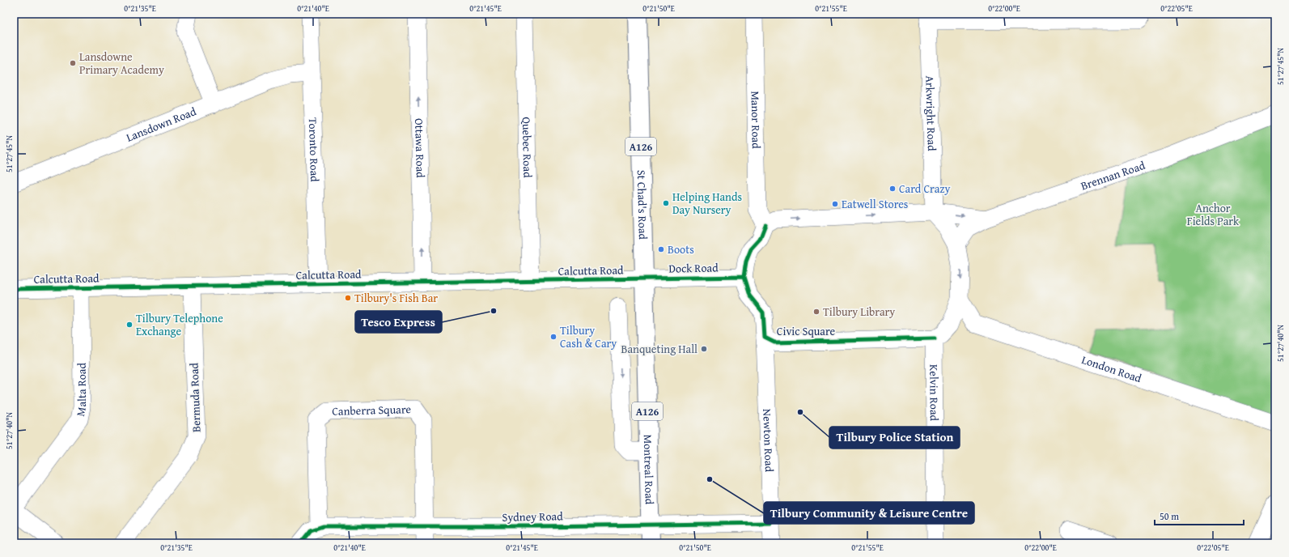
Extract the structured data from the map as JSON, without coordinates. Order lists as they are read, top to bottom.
{
  "streets": {
    "main road": ["A126", "St Chad's Road", "Montreal Road"],
    "street": [
      "Arkwright Road",
      "Manor Road",
      "Lansdown Road",
      "Quebec Road",
      "Ottawa Road",
      "Toronto Road",
      "Brennan Road",
      "Dock Road",
      "Calcutta Road",
      "Civic Square",
      "London Road",
      "Malta Road",
      "Kelvin Road",
      "Bermuda Road",
      "Canberra Square",
      "Newton Road",
      "Sydney Road"
    ]
  },
  "crossings": [
    ["Lansdown Road", "Toronto Road"],
    ["Quebec Road", "Calcutta Road"],
    ["Ottawa Road", "Calcutta Road"],
    ["Toronto Road", "Calcutta Road"],
    ["St Chad's Road", "Dock Road"],
    ["St Chad's Road", "Calcutta Road"],
    ["St Chad's Road", "Montreal Road"],
    ["Dock Road", "Calcutta Road"],
    ["Dock Road", "Civic Square"],
    ["Dock Road", "Montreal Road"],
    ["Calcutta Road", "Malta Road"],
    ["Calcutta Road", "Bermuda Road"],
    ["Calcutta Road", "Montreal Road"],
    ["Civic Square", "Kelvin Road"],
    ["Civic Square", "Newton Road"],
    ["Canberra Square", "Sydney Road"],
    ["Newton Road", "Sydney Road"],
    ["Montreal Road", "Sydney Road"]
  ],
  "one_way": ["Ottawa Road"],
  "parks": ["Anchor Fields Park"],
  "places": [
    "Lansdowne Primary Academy",
    "Card Crazy",
    "Helping Hands Day Nursery",
    "Eatwell Stores",
    "Boots",
    "Tilbury's Fish Bar",
    "Tesco Express",
    "Tilbury Library",
    "Tilbury Telephone Exchange",
    "Tilbury Cash & Cary",
    "Banqueting Hall",
    "Tilbury Police Station",
    "Tilbury Community & Leisure Centre"
  ],
  "scale_bar": "50 m",
  "coordinates": [
    "0°21'35\"E",
    "0°21'40\"E",
    "0°21'45\"E",
    "0°21'50\"E",
    "0°21'55\"E",
    "0°22'00\"E",
    "0°22'05\"E",
    "51°27'45\"N",
    "51°27'40\"N"
  ]
}
